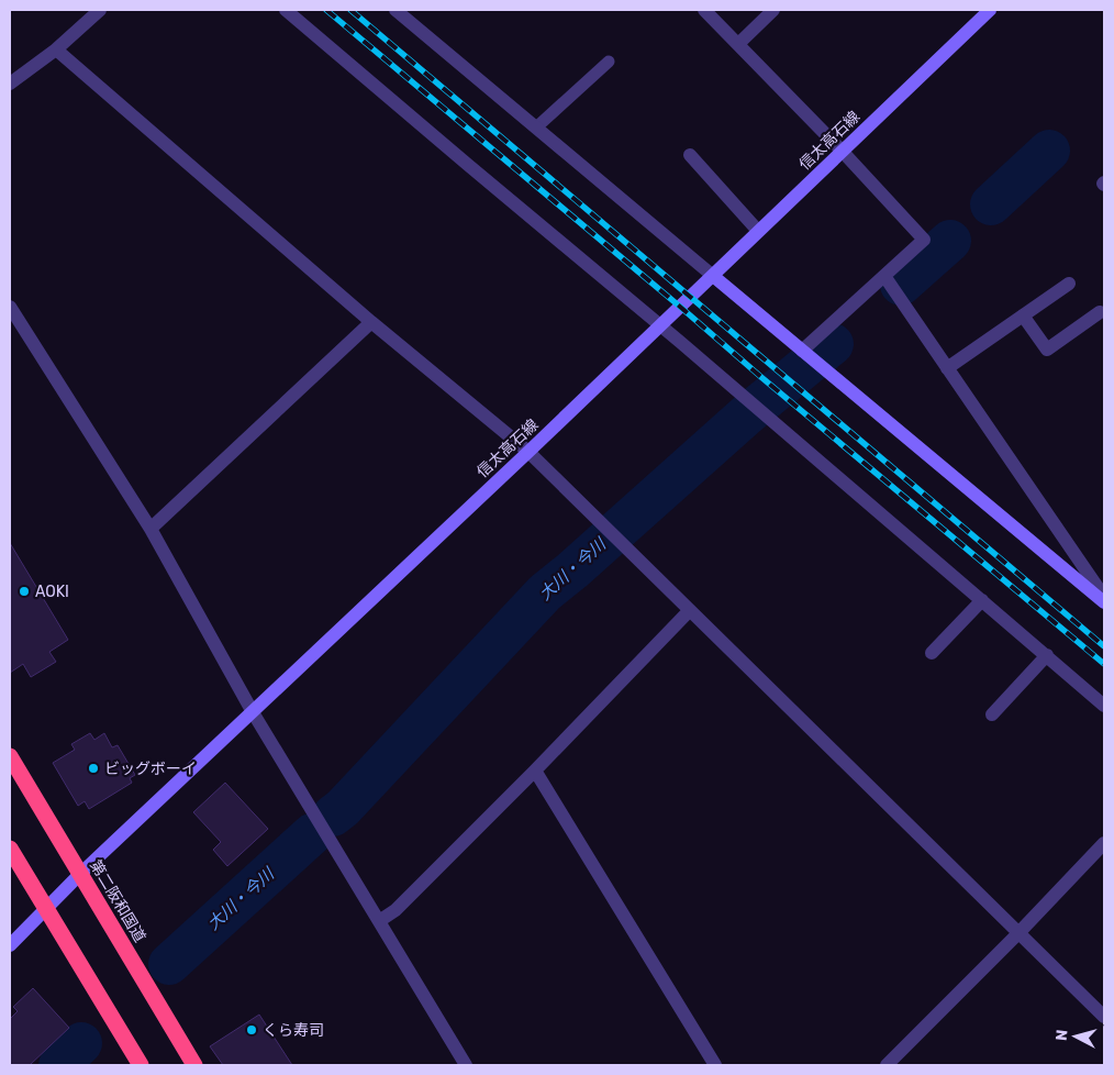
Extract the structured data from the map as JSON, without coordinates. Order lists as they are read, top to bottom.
{
  "streets": {
    "highway": ["第二阪和国道"],
    "main road": ["信太高石線"]
  },
  "crossings": [
    ["信太高石線", "第二阪和国道"]
  ],
  "water": ["大川・今川"],
  "places": ["AOKI", "ビッグボーイ", "くら寿司"],
  "north": "left"
}
